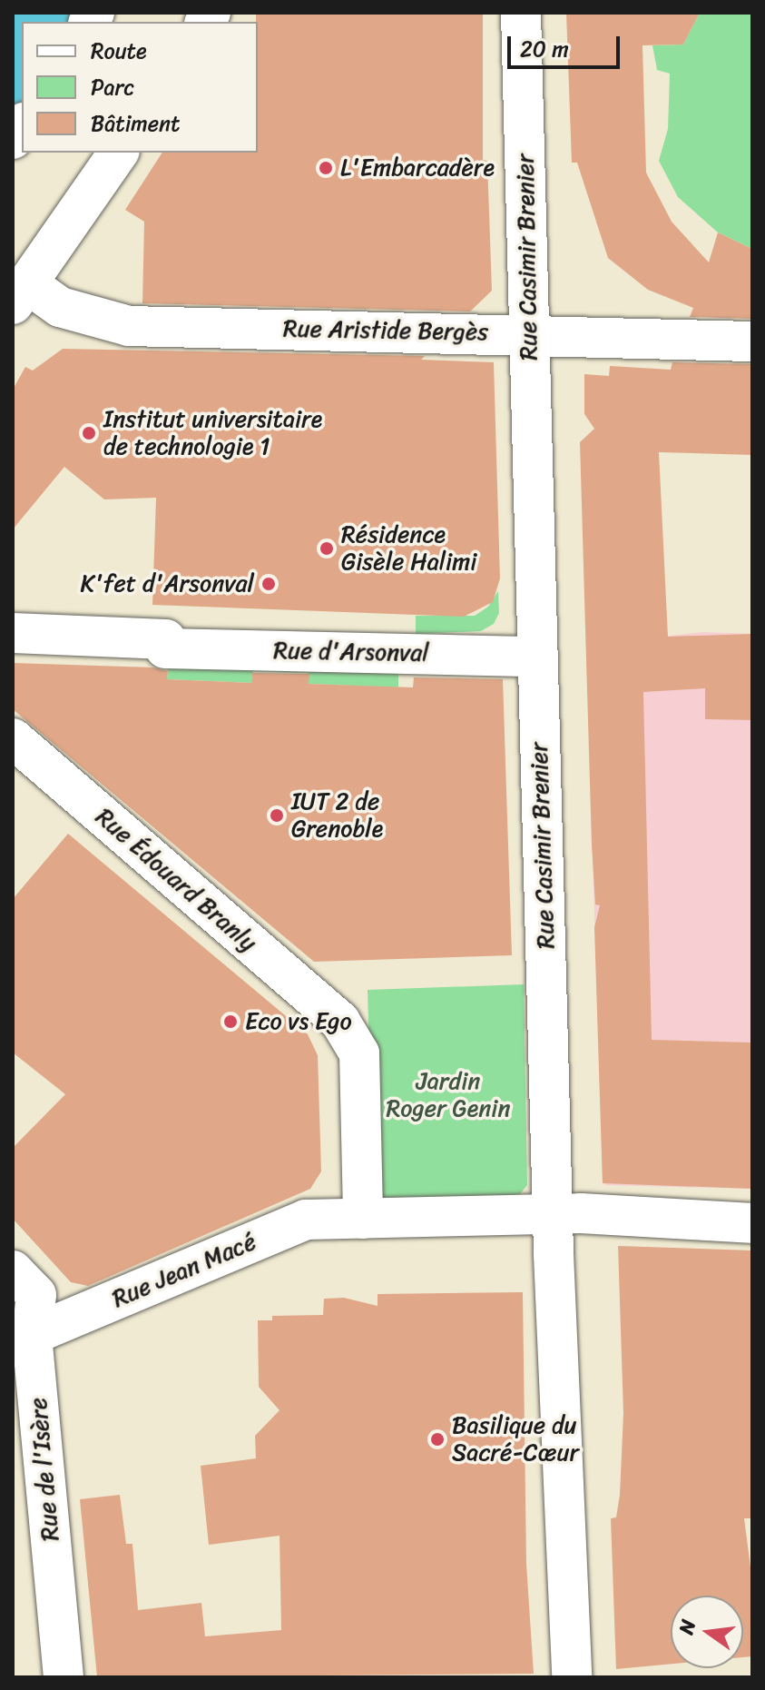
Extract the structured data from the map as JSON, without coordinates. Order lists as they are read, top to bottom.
{
  "streets": {
    "street": [
      "Rue Casimir Brenier",
      "Rue Aristide Bergès",
      "Rue d'Arsonval",
      "Rue Édouard Branly",
      "Rue Jean Macé",
      "Rue de l'Isère"
    ]
  },
  "crossings": [
    ["Rue Casimir Brenier", "Rue Aristide Bergès"],
    ["Rue Casimir Brenier", "Rue d'Arsonval"],
    ["Rue Casimir Brenier", "Rue Jean Macé"],
    ["Rue Édouard Branly", "Rue Jean Macé"],
    ["Rue Jean Macé", "Rue de l'Isère"]
  ],
  "parks": ["Jardin Roger Genin"],
  "places": [
    "L'Embarcadère",
    "Institut universitaire de technologie 1",
    "Résidence Gisèle Halimi",
    "K'fet d'Arsonval",
    "IUT 2 de Grenoble",
    "Eco vs Ego",
    "Basilique du Sacré-Cœur"
  ],
  "legend": ["Route", "Parc", "Bâtiment"],
  "scale_bar": "20 m",
  "north": "left"
}
